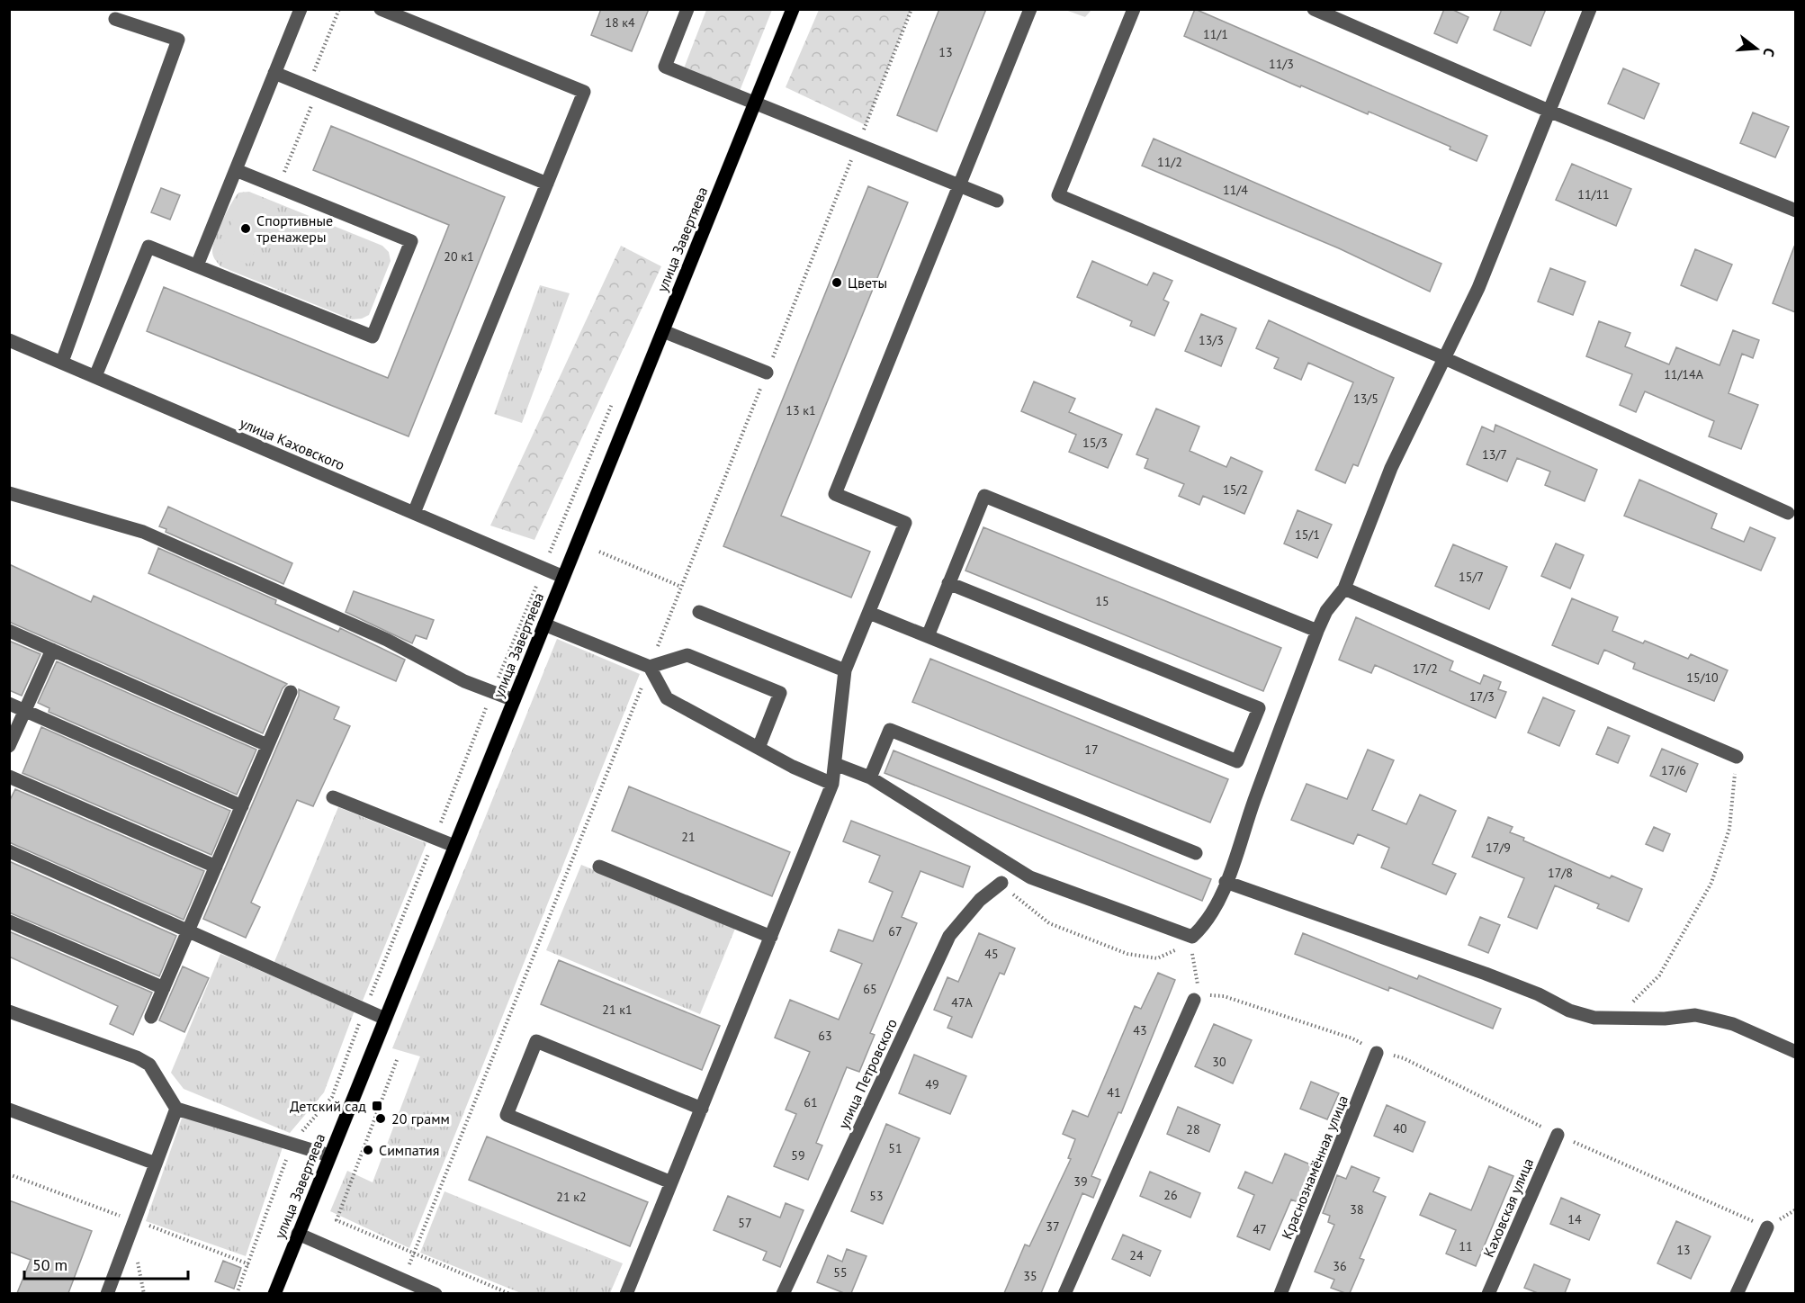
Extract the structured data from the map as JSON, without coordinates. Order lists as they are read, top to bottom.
{
  "streets": {
    "main road": ["улица Завертяева"],
    "street": [
      "улица Каховского",
      "улица Петровского",
      "Краснознамённая улица",
      "Каховская улица"
    ]
  },
  "crossings": [
    ["улица Завертяева", "улица Каховского"]
  ],
  "places": {
    "other": [
      "Спортивные тренажеры",
      "Цветы",
      "20 грамм",
      "Симпатия"
    ],
    "transit": ["Детский сад"]
  },
  "house_numbers": [
    "18 к4",
    "11/1",
    "13",
    "11/3",
    "11/2",
    "11/4",
    "11/11",
    "20 к1",
    "13/3",
    "11/14А",
    "13/5",
    "13 к1",
    "15/3",
    "13/7",
    "15/2",
    "15/1",
    "15/7",
    "15",
    "17/2",
    "15/10",
    "17/3",
    "17",
    "17/6",
    "21",
    "17/9",
    "17/8",
    "67",
    "45",
    "65",
    "47А",
    "21 к1",
    "43",
    "63",
    "30",
    "49",
    "41",
    "61",
    "40",
    "28",
    "51",
    "59",
    "39",
    "26",
    "53",
    "21 к2",
    "38",
    "14",
    "57",
    "37",
    "47",
    "11",
    "13",
    "24",
    "36",
    "55",
    "35"
  ],
  "scale_bar": "50 m",
  "north": "right"
}
